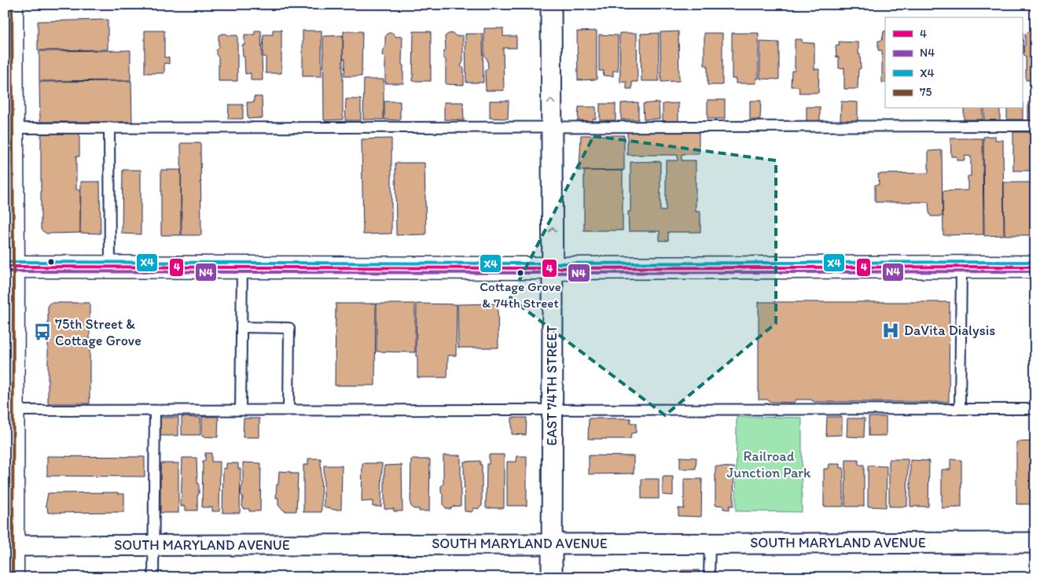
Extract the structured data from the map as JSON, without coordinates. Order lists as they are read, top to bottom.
{
  "streets": {
    "street": ["EAST 74TH STREET", "SOUTH MARYLAND AVENUE"]
  },
  "crossings": [
    ["EAST 74TH STREET", "SOUTH MARYLAND AVENUE"]
  ],
  "one_way": ["EAST 74TH STREET"],
  "parks": ["Railroad Junction Park"],
  "places": {
    "other": ["Cottage Grove & 74th Street"],
    "hospital": ["DaVita Dialysis"],
    "bus stop": ["75th Street & Cottage Grove"]
  },
  "lines": [
    "transit line 75",
    "transit line X4",
    "transit line 4",
    "transit line N4"
  ],
  "legend": [
    "4",
    "N4",
    "X4",
    "75"
  ]
}
